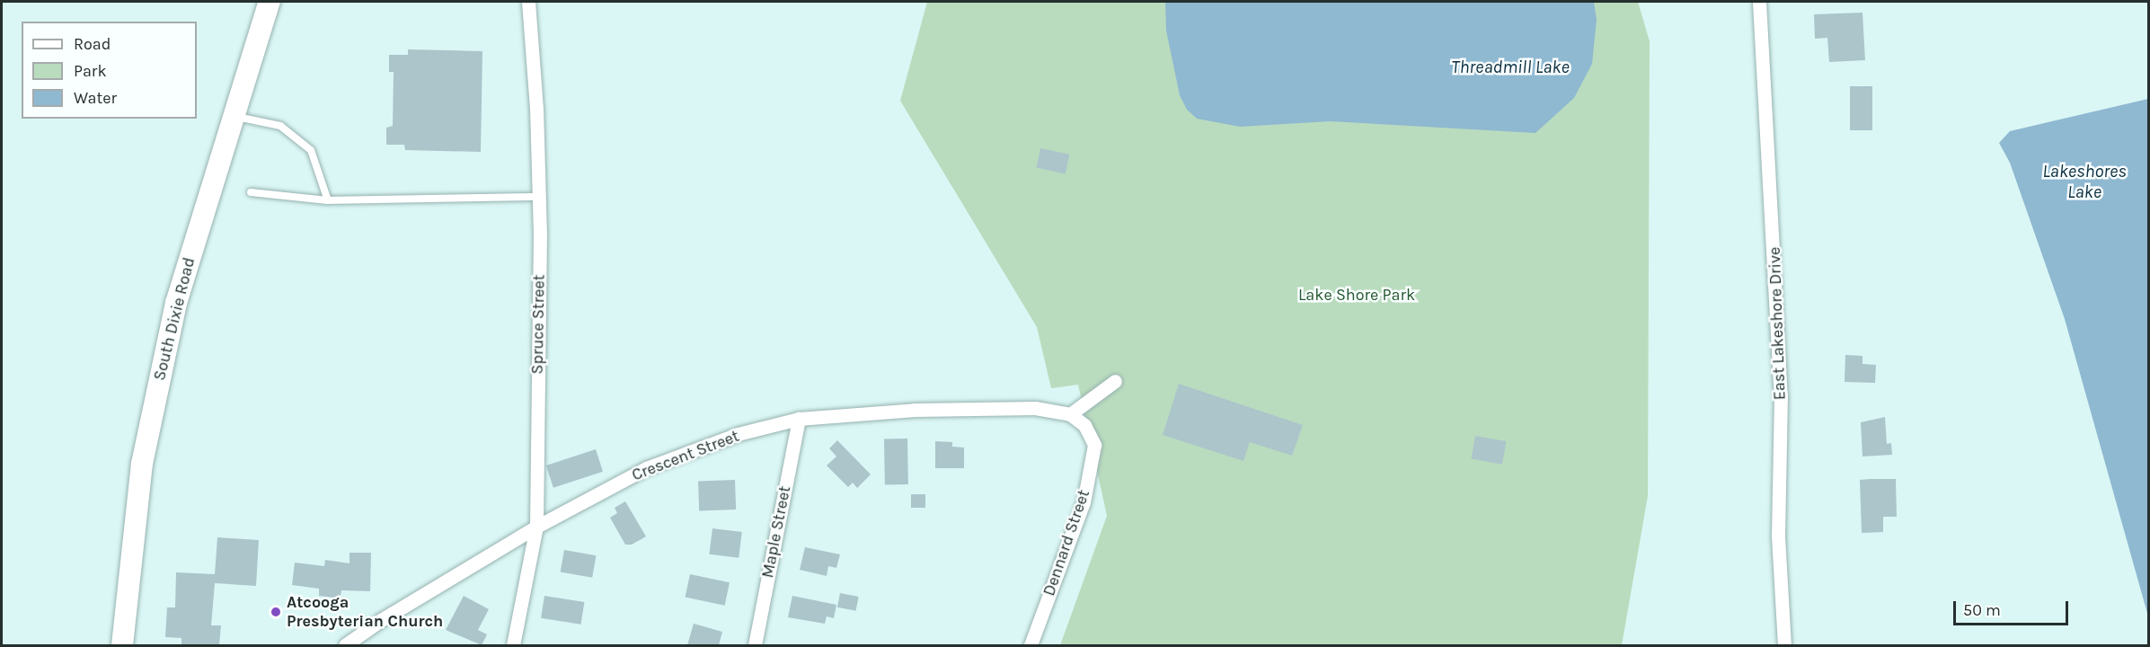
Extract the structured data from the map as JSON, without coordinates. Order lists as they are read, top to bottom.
{
  "streets": {
    "main road": ["South Dixie Road"],
    "street": [
      "East Lakeshore Drive",
      "Spruce Street",
      "Crescent Street",
      "Maple Street",
      "Dennard Street"
    ]
  },
  "crossings": [
    ["Spruce Street", "Crescent Street"],
    ["Crescent Street", "Maple Street"],
    ["Crescent Street", "Dennard Street"]
  ],
  "water": ["Threadmill Lake", "Lakeshores Lake"],
  "parks": ["Lake Shore Park"],
  "places": ["Atcooga Presbyterian Church"],
  "legend": ["Road", "Park", "Water"],
  "scale_bar": "50 m"
}
